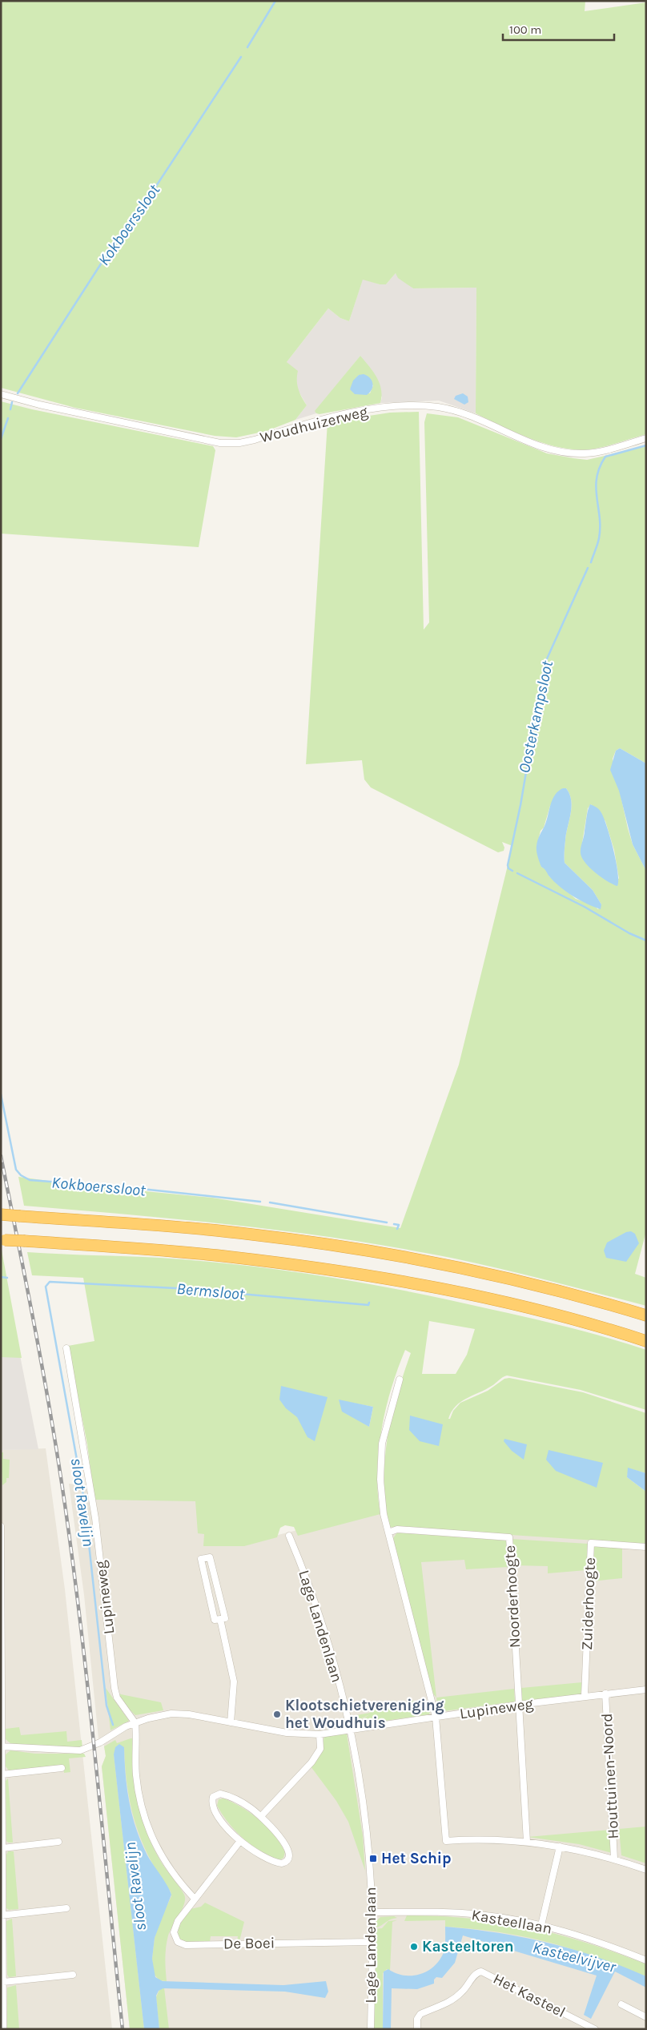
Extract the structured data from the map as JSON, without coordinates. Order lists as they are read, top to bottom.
{
  "streets": {
    "street": [
      "Woudhuizerweg",
      "Noorderhoogte",
      "Lupineweg",
      "Zuiderhoogte",
      "Lage Landenlaan",
      "Houttuinen-Noord",
      "Kasteellaan",
      "De Boei",
      "Het Kasteel"
    ]
  },
  "crossings": [
    ["Noorderhoogte", "Lupineweg"],
    ["Lupineweg", "Zuiderhoogte"],
    ["Lupineweg", "Lage Landenlaan"],
    ["Lupineweg", "Houttuinen-Noord"],
    ["Lage Landenlaan", "Kasteellaan"],
    ["Lage Landenlaan", "De Boei"]
  ],
  "water": [
    "Kokboerssloot",
    "Oosterkampsloot",
    "Bermsloot",
    "sloot Ravelijn",
    "Kasteelvijver"
  ],
  "places": {
    "other": ["Klootschietvereniging het Woudhuis", "Kasteeltoren"],
    "transit": ["Het Schip"]
  },
  "scale_bar": "100 m"
}
